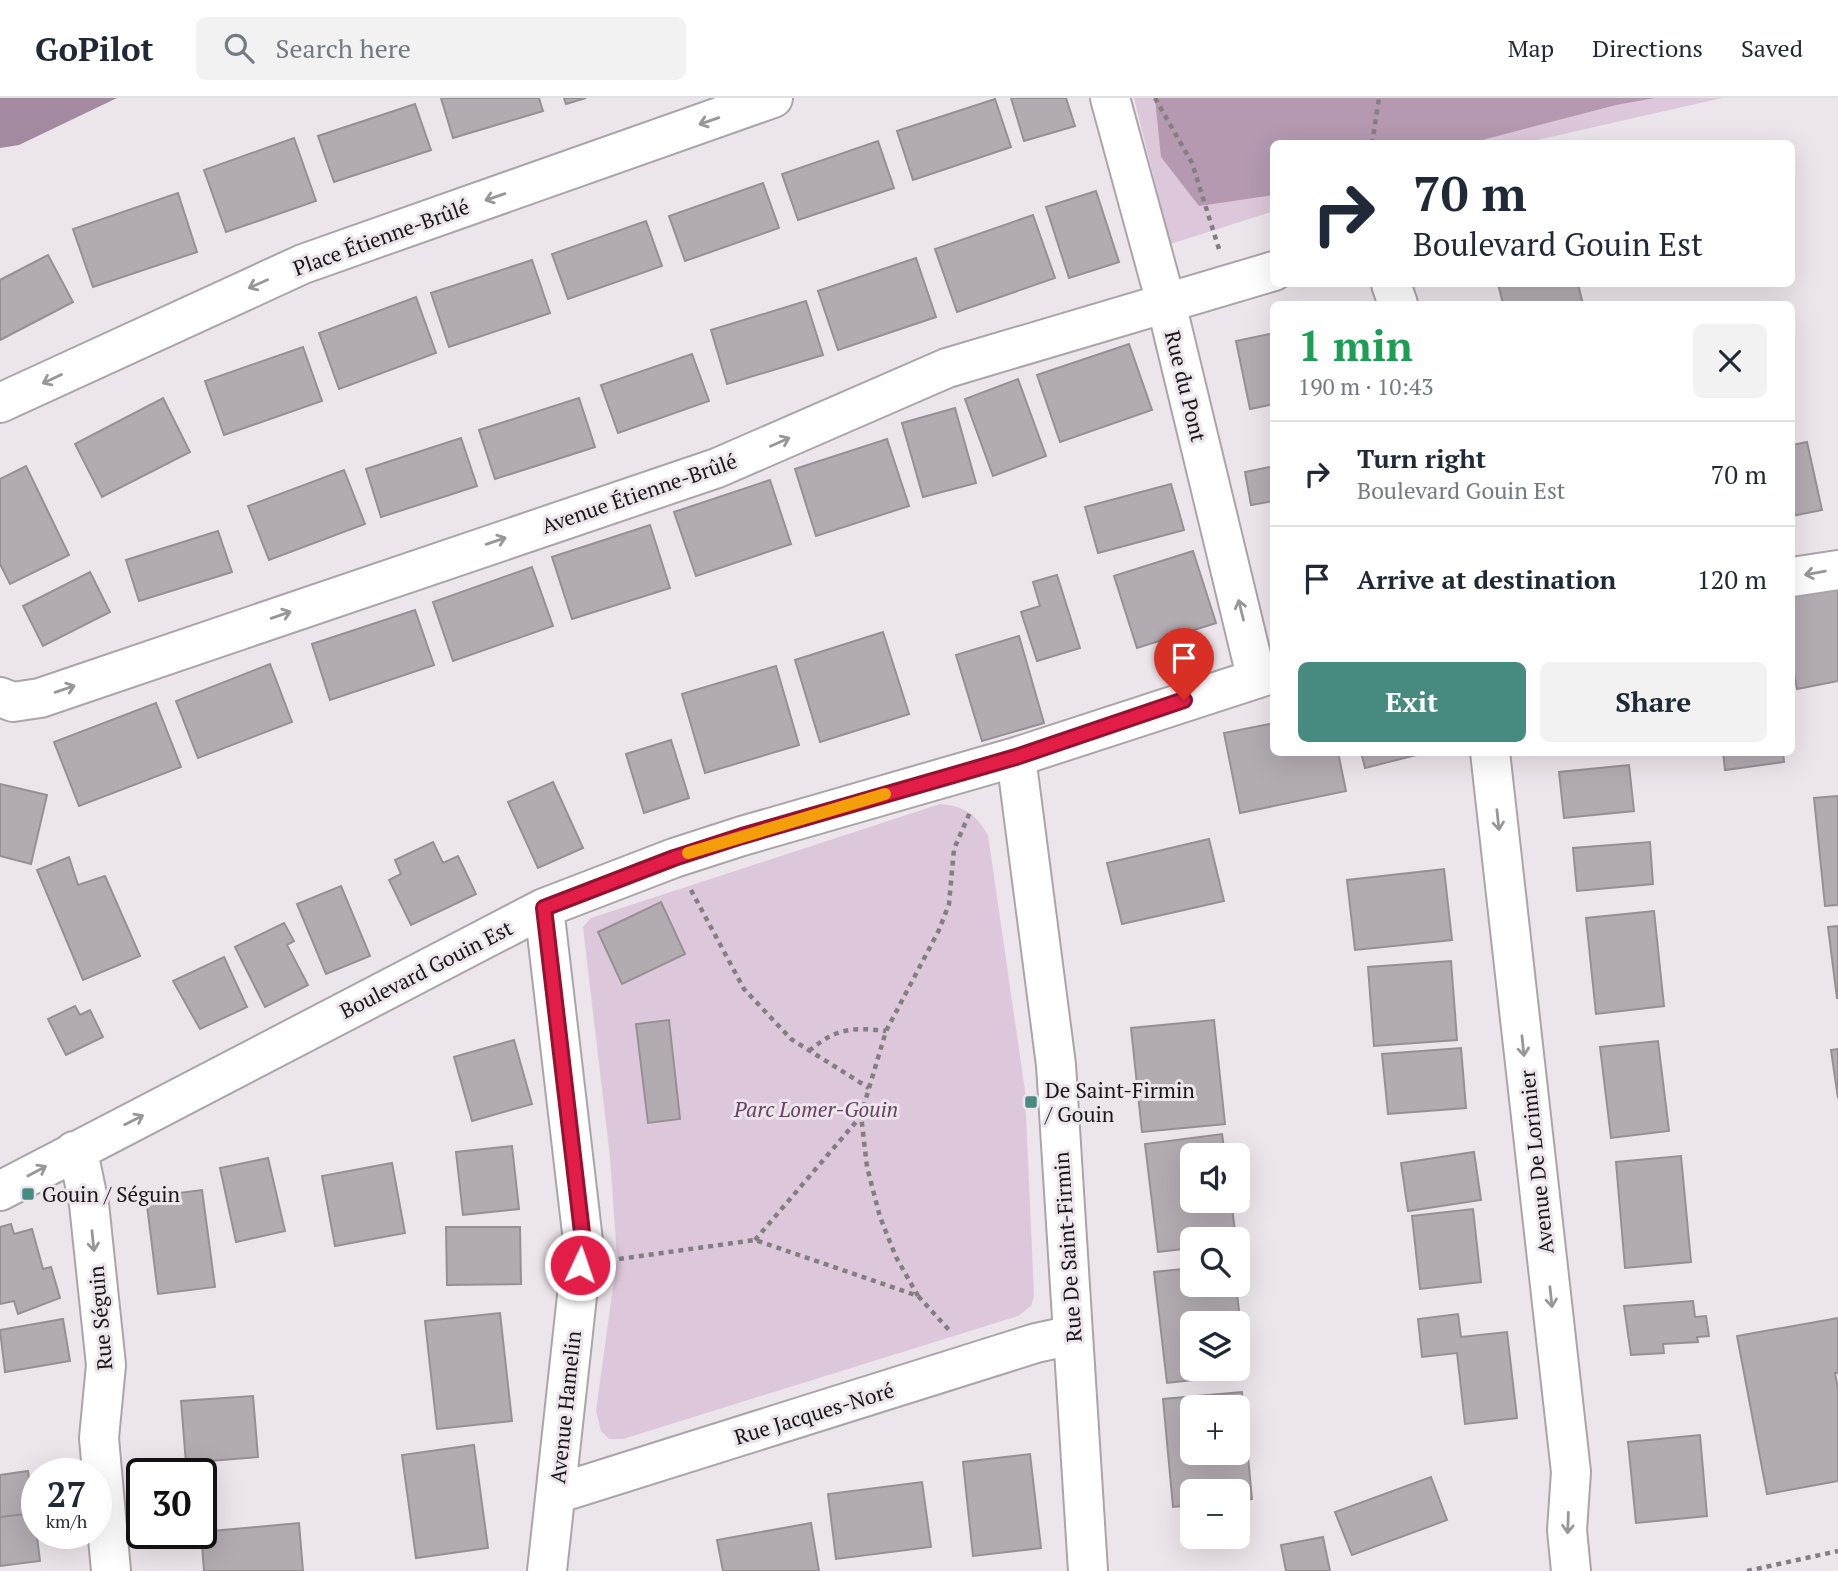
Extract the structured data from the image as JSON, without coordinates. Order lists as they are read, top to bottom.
{
  "streets": {
    "street": [
      "Place Étienne-Brûlé",
      "Rue du Pont",
      "Avenue Étienne-Brûlé",
      "Boulevard Gouin Est",
      "Avenue De Lorimier",
      "Rue De Saint-Firmin",
      "Rue Séguin",
      "Avenue Hamelin",
      "Rue Jacques-Noré"
    ]
  },
  "crossings": [
    ["Rue du Pont", "Avenue Étienne-Brûlé"],
    ["Rue du Pont", "Boulevard Gouin Est"],
    ["Boulevard Gouin Est", "Rue De Saint-Firmin"],
    ["Boulevard Gouin Est", "Rue Séguin"],
    ["Boulevard Gouin Est", "Avenue Hamelin"],
    ["Rue De Saint-Firmin", "Rue Jacques-Noré"],
    ["Avenue Hamelin", "Rue Jacques-Noré"]
  ],
  "one_way": [
    "Place Étienne-Brûlé",
    "Rue du Pont",
    "Avenue Étienne-Brûlé",
    "Boulevard Gouin Est",
    "Avenue De Lorimier",
    "Rue Séguin"
  ],
  "parks": ["Parc Lomer-Gouin"],
  "places": {
    "transit": ["De Saint-Firmin / Gouin", "Gouin / Séguin"]
  },
  "page": {
    "header": "GoPilot",
    "search": "Search here",
    "nav": ["Map", "Directions", "Saved"],
    "turn": ["70 m", "Boulevard Gouin Est"],
    "heading": ["1 min", "190 m · 10:43"],
    "list": [
      {
        "name": "Turn right",
        "note": "Boulevard Gouin Est",
        "value": "70 m"
      },
      {
        "name": "Arrive at destination",
        "value": "120 m"
      }
    ],
    "buttons": ["Exit", "Share"],
    "map_buttons": ["+", "−"],
    "speed": "27 km/h",
    "limit": "30"
  }
}
